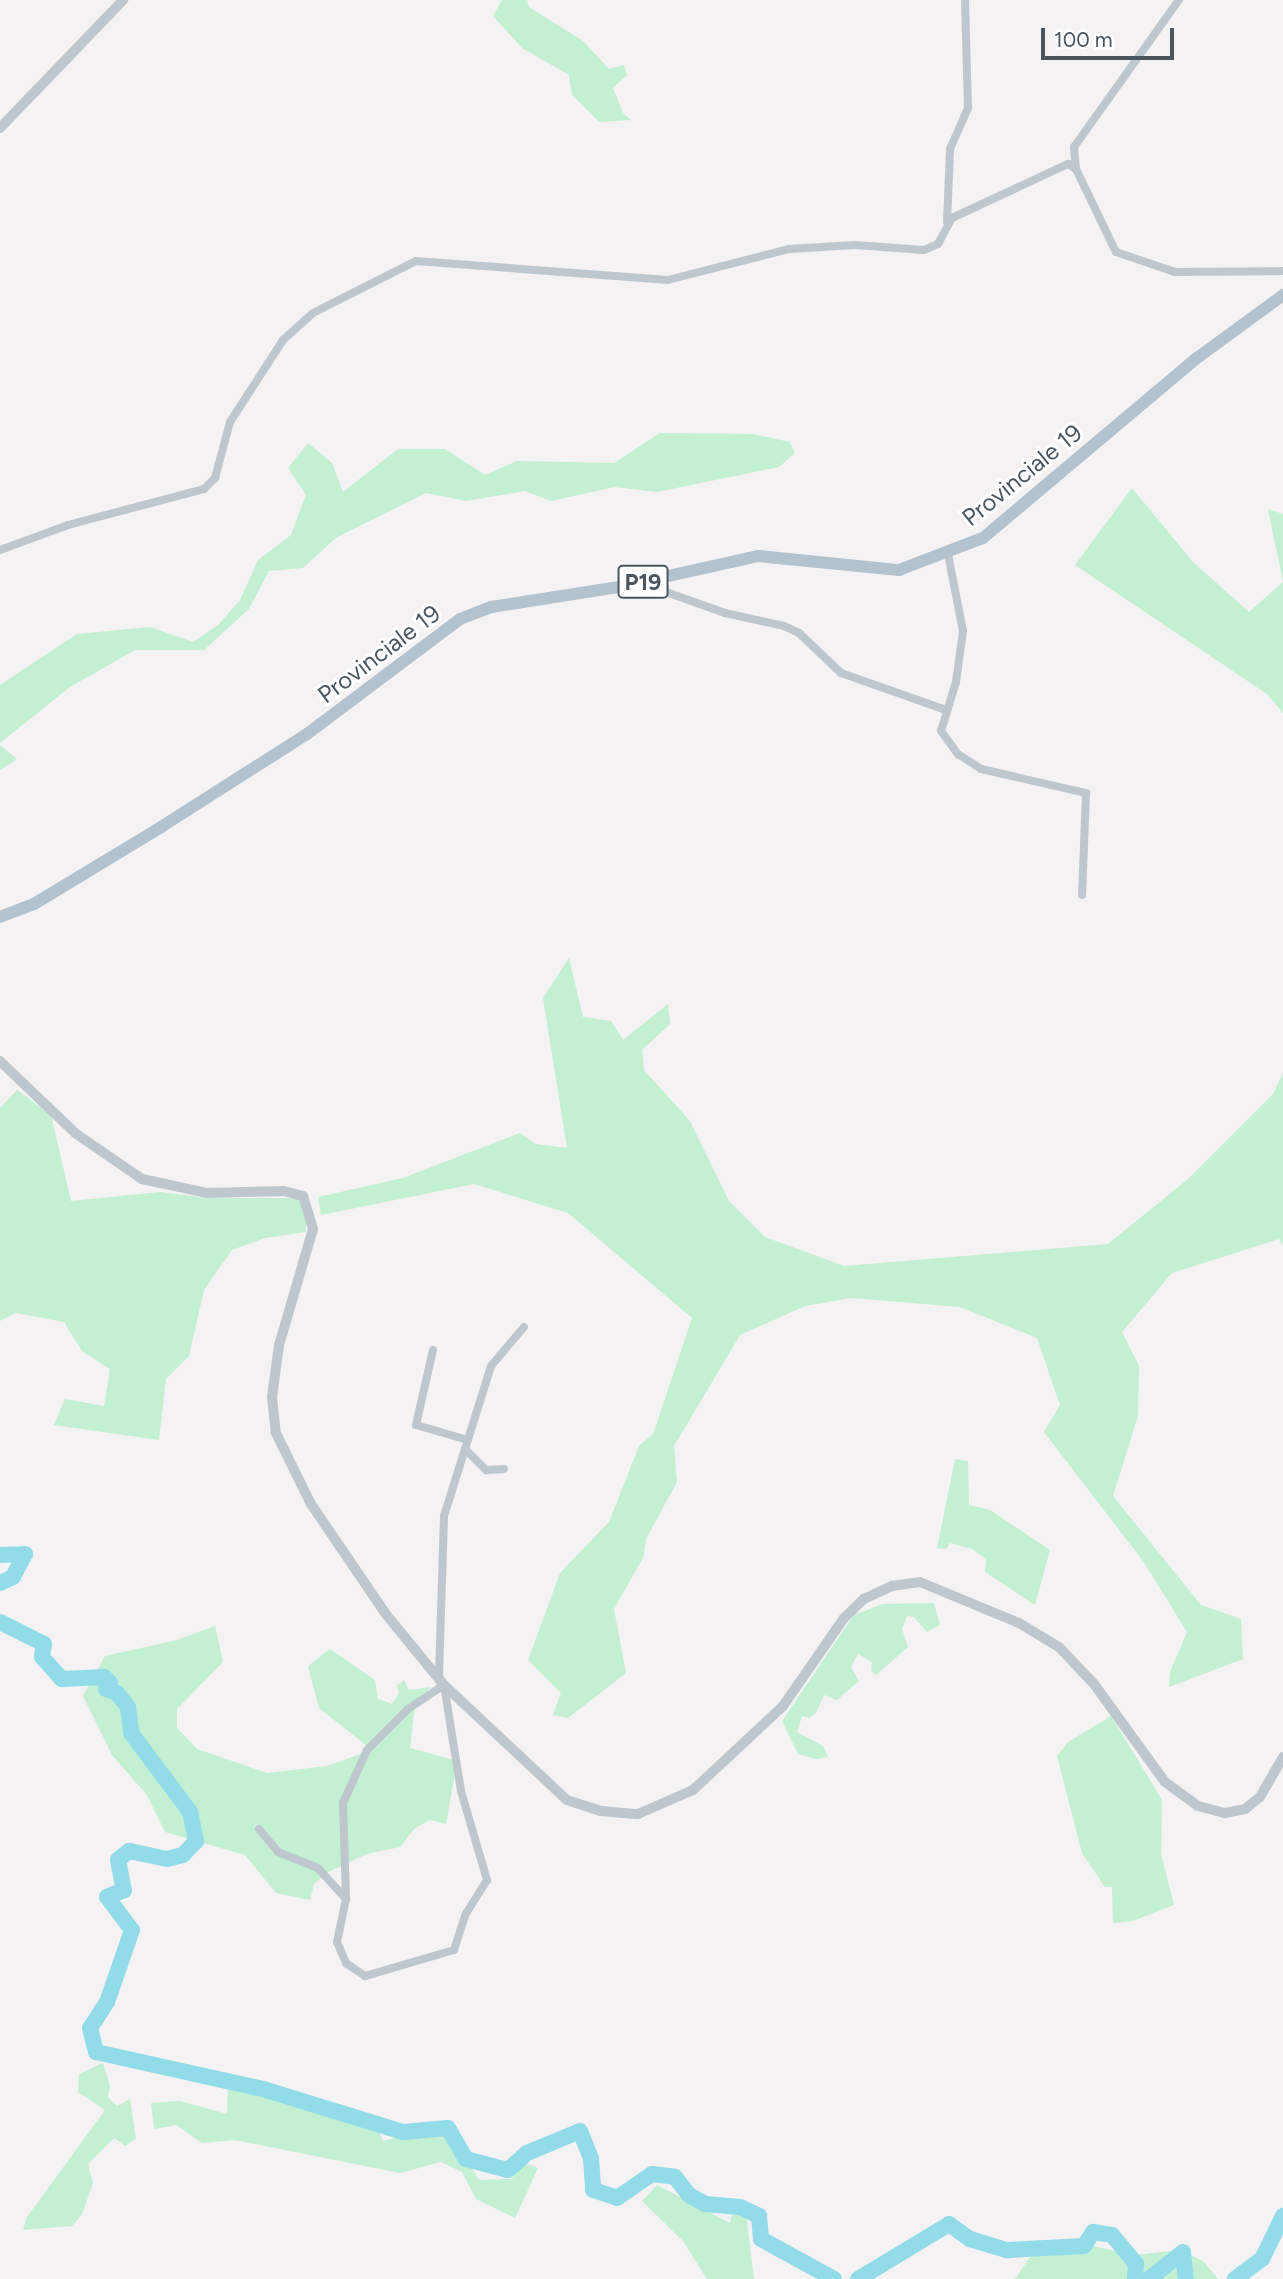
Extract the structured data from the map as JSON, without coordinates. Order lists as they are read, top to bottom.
{
  "streets": {
    "main road": ["Provinciale 19", "P19"]
  },
  "scale_bar": "100 m"
}
